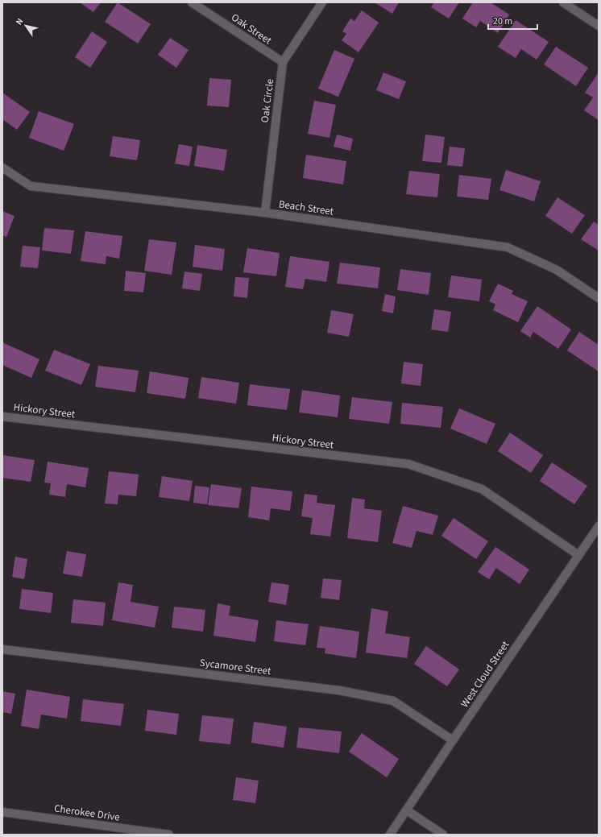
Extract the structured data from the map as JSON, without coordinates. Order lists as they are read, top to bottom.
{
  "streets": {
    "street": [
      "Oak Street",
      "Oak Circle",
      "Beach Street",
      "Hickory Street",
      "Sycamore Street",
      "West Cloud Street",
      "Cherokee Drive"
    ]
  },
  "crossings": [
    ["Oak Street", "Oak Circle"],
    ["Oak Circle", "Beach Street"],
    ["Hickory Street", "West Cloud Street"],
    ["Sycamore Street", "West Cloud Street"]
  ],
  "scale_bar": "20 m",
  "north": "top left"
}
